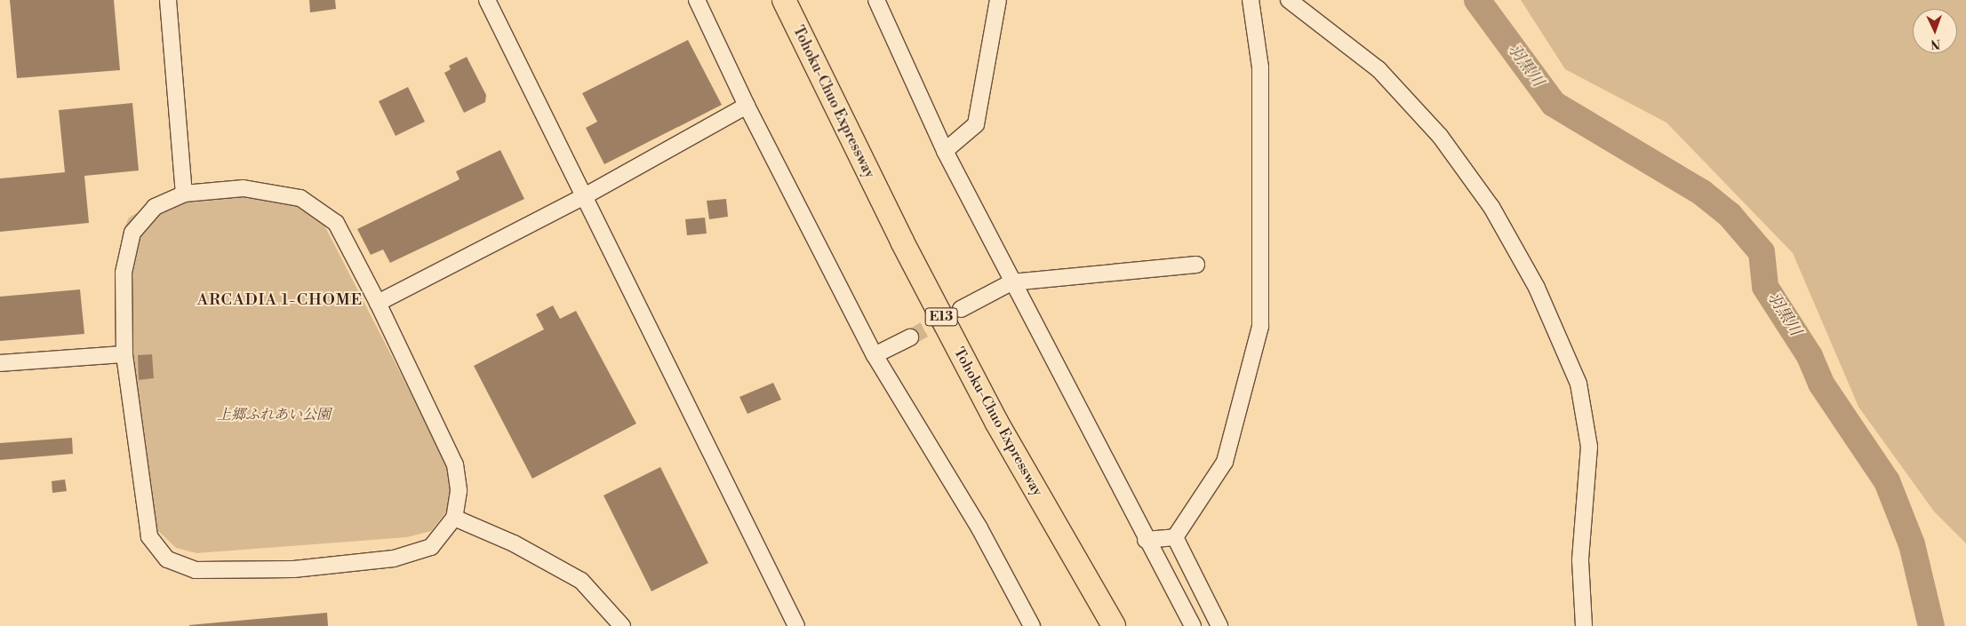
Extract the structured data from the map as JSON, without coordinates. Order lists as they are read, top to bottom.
{
  "streets": {
    "highway": ["Tohoku-Chuo Expressway", "E13"]
  },
  "districts": ["ARCADIA 1-CHOME"],
  "water": ["羽黒川"],
  "parks": ["上郷ふれあい公園"],
  "north": "bottom"
}
